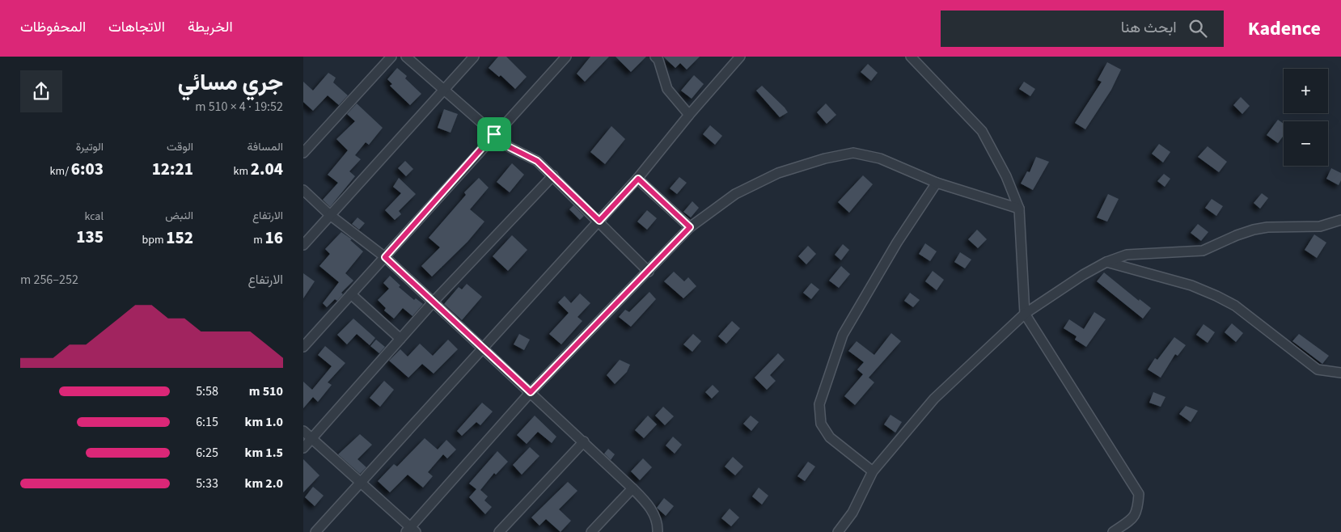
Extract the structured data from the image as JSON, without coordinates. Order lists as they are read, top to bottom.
{
  "page": {
    "header": "Kadence",
    "search": "ابحث هنا",
    "nav": ["الخريطة", "الاتجاهات", "المحفوظات"],
    "heading": ["جري مسائي", "19:52 · 4 × 510 m"],
    "map_buttons": ["+", "−"],
    "stats": [
      ["المسافة", "2.04 km"],
      ["الوقت", "12:21"],
      ["الوتيرة", "6:03 /km"],
      ["الارتفاع", "16 m"],
      ["النبض", "152 bpm"],
      ["kcal", "135"]
    ],
    "chart": ["الارتفاع", "252–256 m"],
    "list": [
      {
        "name": "510 m",
        "note": "5:58"
      },
      {
        "name": "1.0 km",
        "note": "6:15"
      },
      {
        "name": "1.5 km",
        "note": "6:25"
      },
      {
        "name": "2.0 km",
        "note": "5:33"
      }
    ]
  }
}
